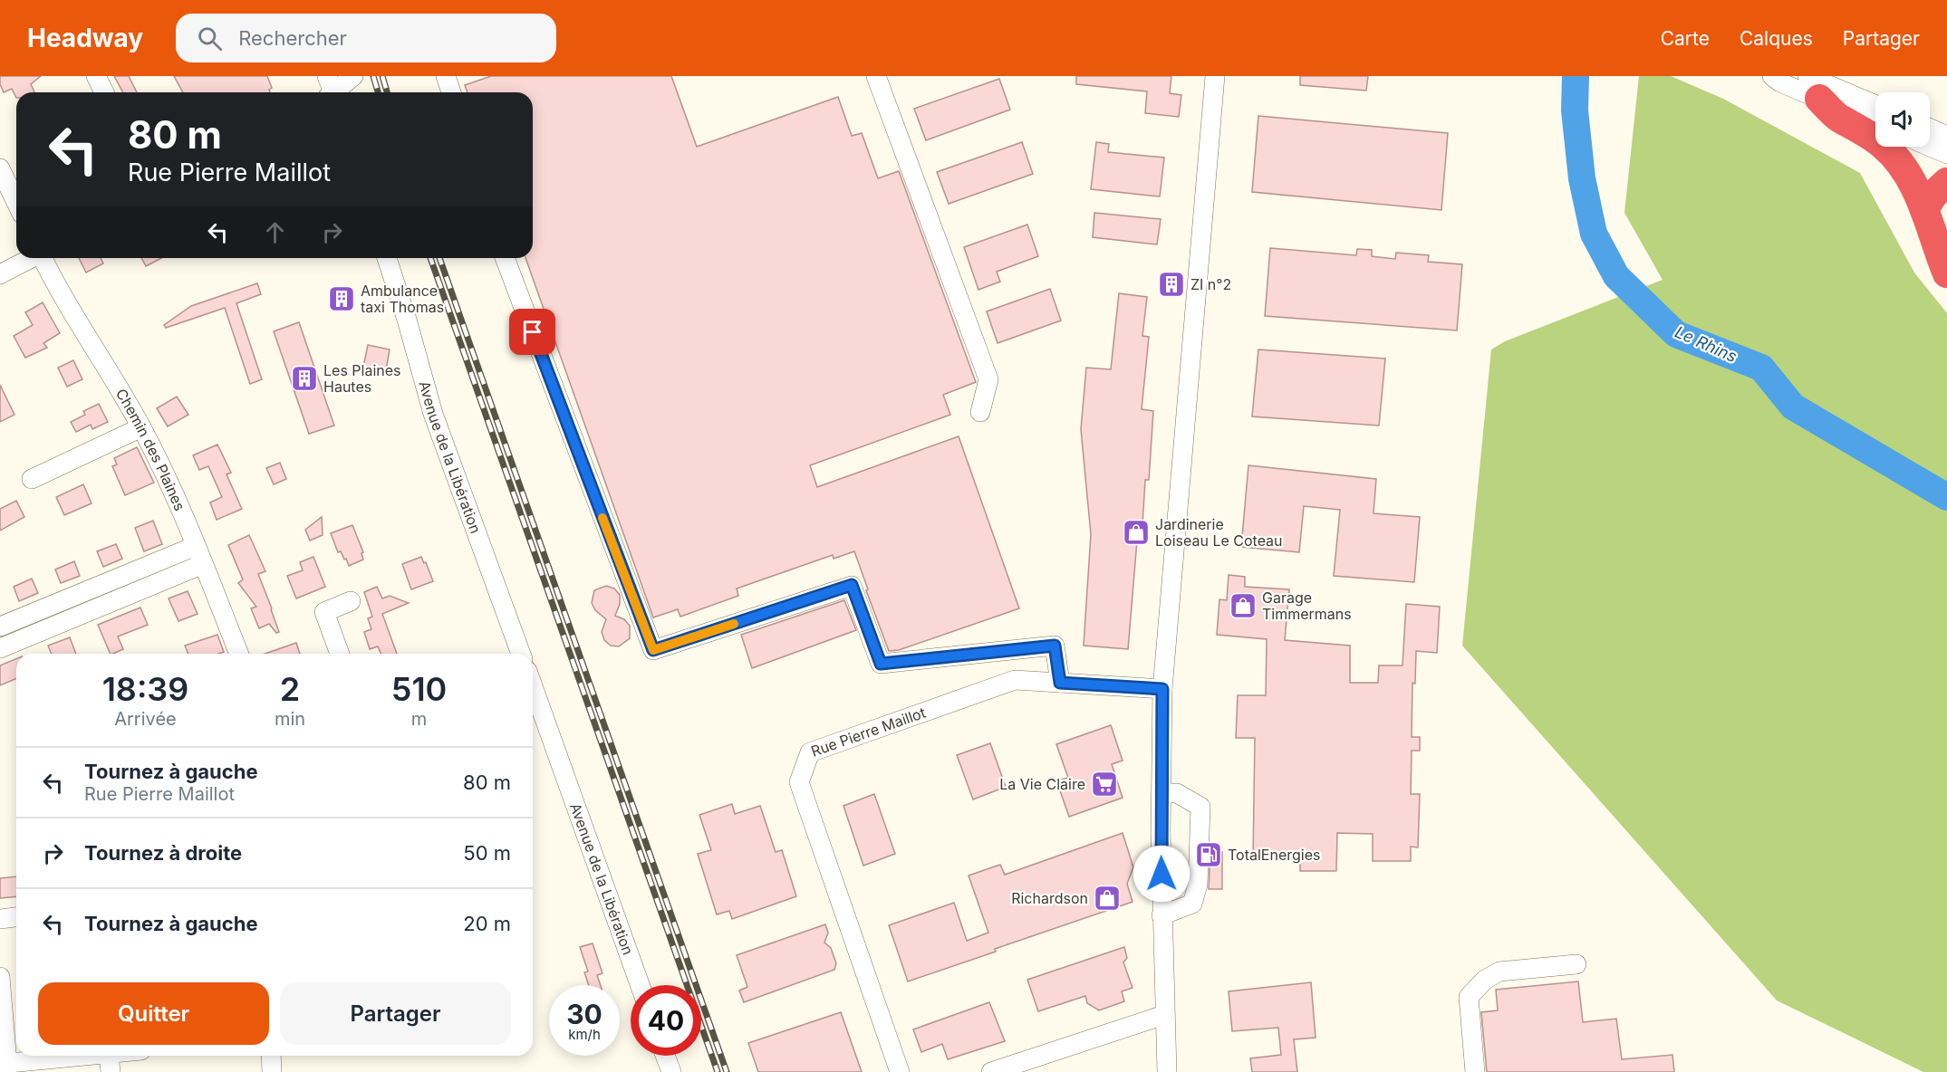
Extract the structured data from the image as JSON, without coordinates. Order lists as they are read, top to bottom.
{
  "streets": {
    "street": ["Chemin des Plaines", "Avenue de la Libération", "Rue Pierre Maillot"]
  },
  "water": ["Le Rhins"],
  "places": {
    "building": ["ZI n°2", "Ambulance taxi Thomas", "Les Plaines Hautes"],
    "shop": ["Jardinerie Loiseau Le Coteau", "Garage Timmermans", "Richardson"],
    "supermarket": ["La Vie Claire"],
    "fuel station": ["TotalEnergies"]
  },
  "page": {
    "header": "Headway",
    "search": "Rechercher",
    "nav": ["Carte", "Calques", "Partager"],
    "turn": ["80 m", "Rue Pierre Maillot"],
    "eta": [
      "18:39",
      "Arrivée",
      "2",
      "min",
      "510",
      "m"
    ],
    "list": [
      {
        "name": "Tournez à gauche",
        "note": "Rue Pierre Maillot",
        "value": "80 m"
      },
      {
        "name": "Tournez à droite",
        "value": "50 m"
      },
      {
        "name": "Tournez à gauche",
        "value": "20 m"
      }
    ],
    "buttons": ["Quitter", "Partager"],
    "speed": "30 km/h",
    "limit": "40"
  }
}
